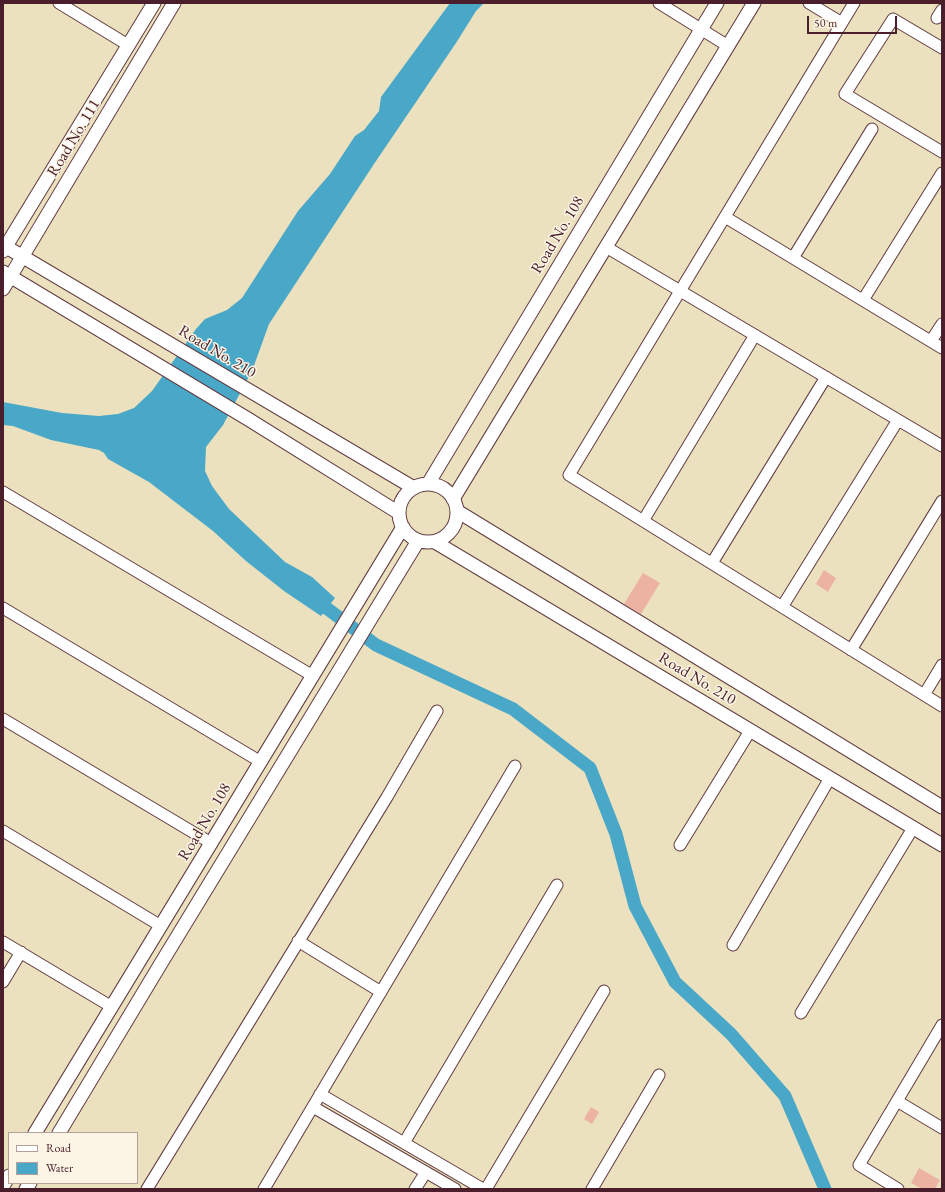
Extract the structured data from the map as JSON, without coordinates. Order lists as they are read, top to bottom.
{
  "streets": {
    "street": ["Road No. 111", "Road No. 108", "Road No. 210"]
  },
  "crossings": [
    ["Road No. 111", "Road No. 210"],
    ["Road No. 108", "Road No. 210"]
  ],
  "legend": ["Road", "Water"],
  "scale_bar": "50 m"
}
